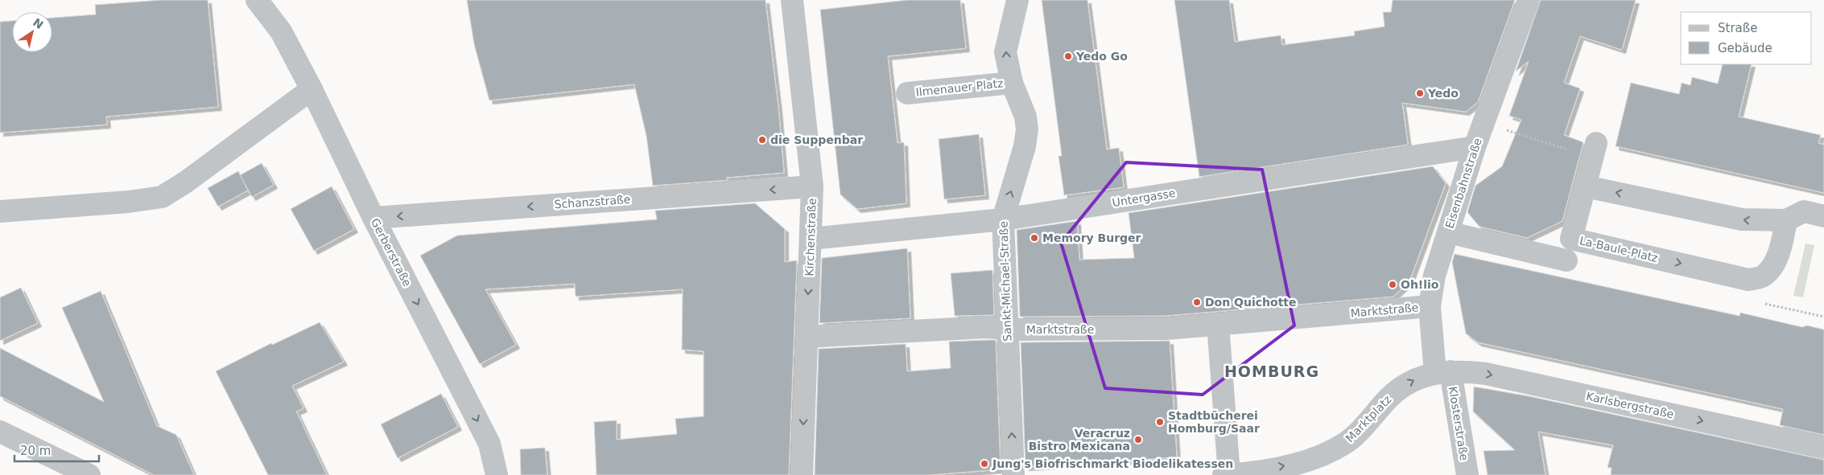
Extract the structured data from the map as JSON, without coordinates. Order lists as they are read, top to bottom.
{
  "streets": {
    "street": [
      "Ilmenauer Platz",
      "Eisenbahnstraße",
      "Untergasse",
      "Schanzstraße",
      "Kirchenstraße",
      "La-Baule-Platz",
      "Gerberstraße",
      "Sankt-Michael-Straße",
      "Marktstraße",
      "Karlsbergstraße",
      "Marktplatz",
      "Klosterstraße"
    ]
  },
  "crossings": [
    ["Ilmenauer Platz", "Sankt-Michael-Straße"],
    ["Eisenbahnstraße", "Untergasse"],
    ["Eisenbahnstraße", "Marktstraße"],
    ["Eisenbahnstraße", "Karlsbergstraße"],
    ["Eisenbahnstraße", "Marktplatz"],
    ["Eisenbahnstraße", "Klosterstraße"],
    ["Untergasse", "Kirchenstraße"],
    ["Untergasse", "Sankt-Michael-Straße"],
    ["Schanzstraße", "Kirchenstraße"],
    ["Schanzstraße", "Gerberstraße"],
    ["Kirchenstraße", "Marktstraße"],
    ["Sankt-Michael-Straße", "Marktstraße"],
    ["Karlsbergstraße", "Marktplatz"],
    ["Karlsbergstraße", "Klosterstraße"],
    ["Marktplatz", "Klosterstraße"]
  ],
  "one_way": [
    "Schanzstraße",
    "Kirchenstraße",
    "Gerberstraße",
    "Sankt-Michael-Straße",
    "Marktplatz"
  ],
  "districts": ["HOMBURG"],
  "places": [
    "Yedo Go",
    "Yedo",
    "die Suppenbar",
    "Memory Burger",
    "Oh!lio",
    "Don Quichotte",
    "Stadtbücherei Homburg/Saar",
    "Veracruz Bistro Mexicana",
    "Jung's Biofrischmarkt Biodelikatessen"
  ],
  "legend": ["Straße", "Gebäude"],
  "scale_bar": "20 m",
  "north": "top right"
}
